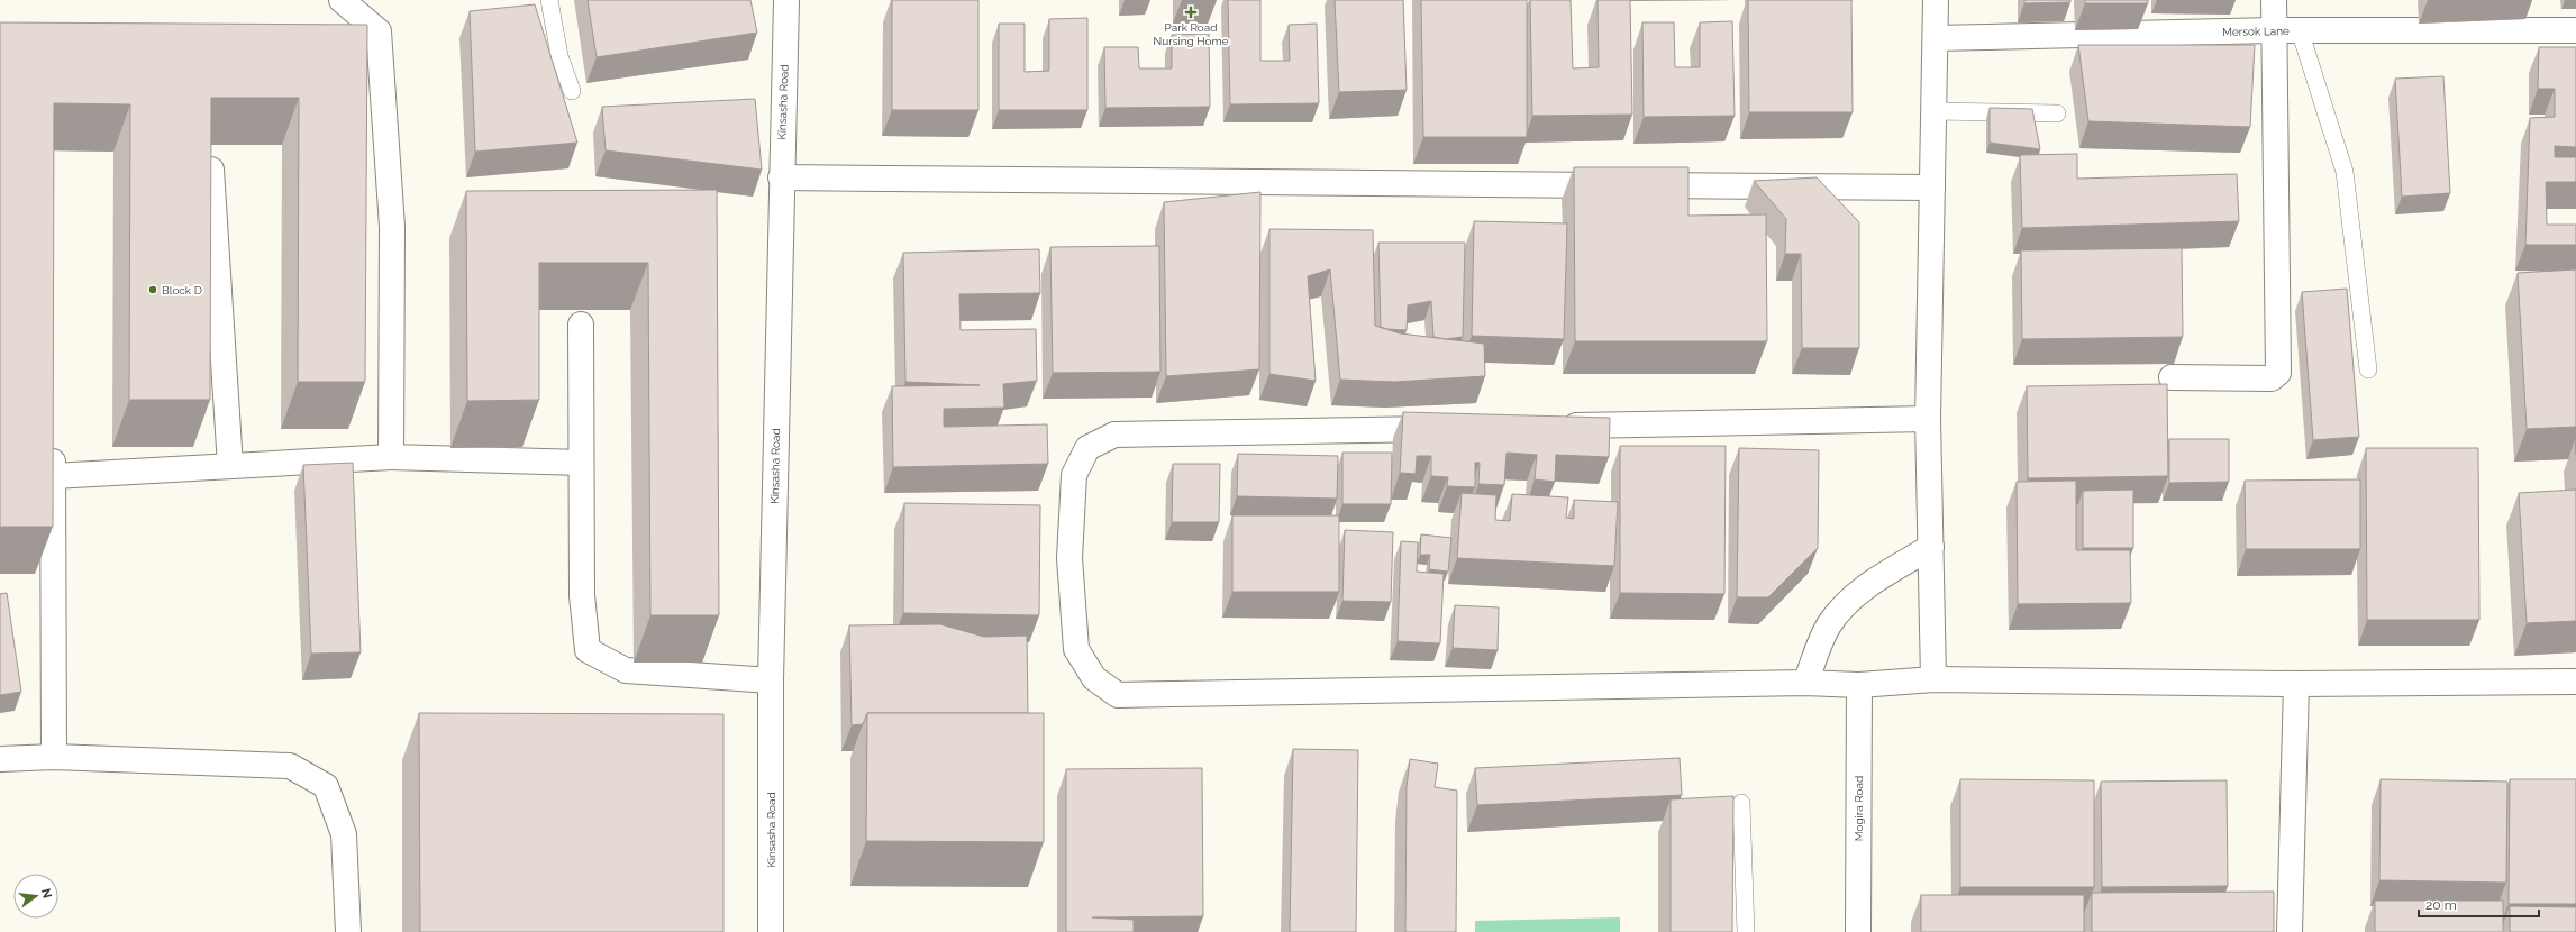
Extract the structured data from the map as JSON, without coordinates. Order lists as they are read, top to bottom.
{
  "streets": {
    "street": ["Mersok Lane", "Kinsasha Road", "Mogira Road"]
  },
  "places": {
    "health": ["Park Road Nursing Home"],
    "other": ["Block D"]
  },
  "scale_bar": "20 m",
  "north": "right"
}
